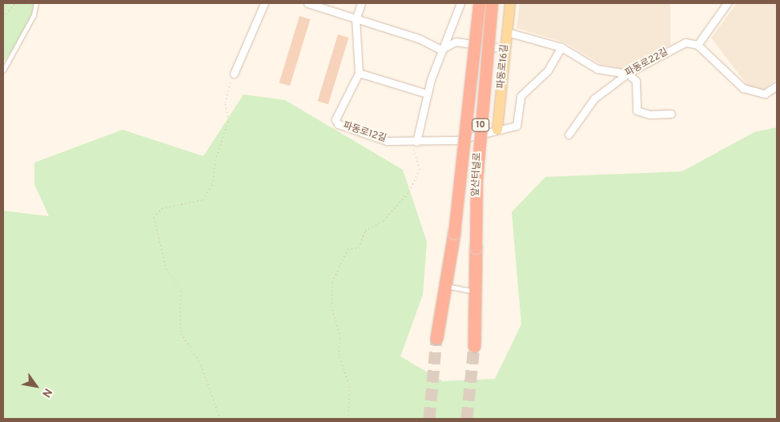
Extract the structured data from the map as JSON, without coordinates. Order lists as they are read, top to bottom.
{
  "streets": {
    "highway": ["10", "앞산터널로"],
    "main road": ["파동로16길"],
    "street": ["파동로22길", "파동로12길"]
  },
  "crossings": [
    ["파동로16길", "파동로12길"]
  ],
  "north": "bottom right"
}
